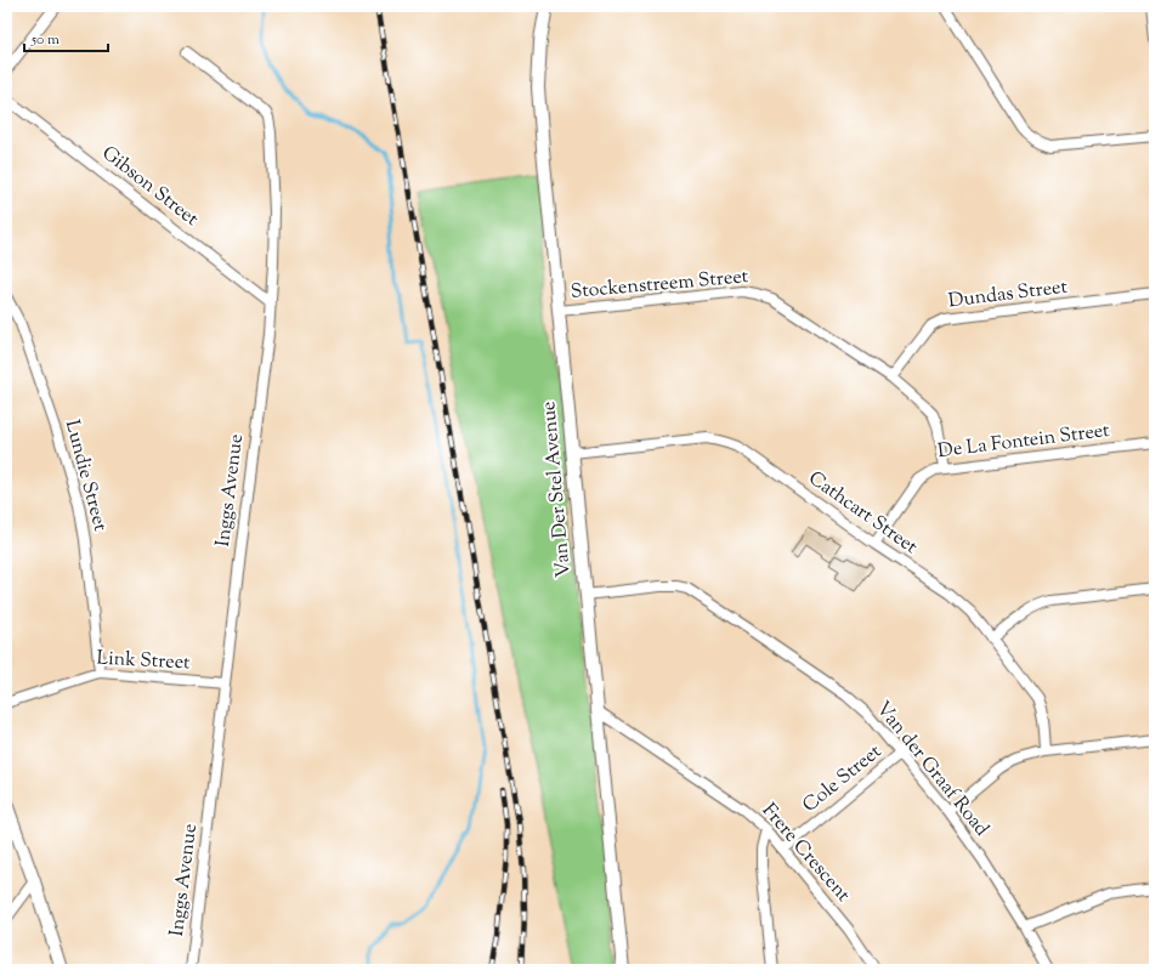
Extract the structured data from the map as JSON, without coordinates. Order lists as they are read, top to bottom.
{
  "streets": {
    "street": [
      "Gibson Street",
      "Stockenstreem Street",
      "Dundas Street",
      "De La Fontein Street",
      "Lundie Street",
      "Van Der Stel Avenue",
      "Inggs Avenue",
      "Cathcart Street",
      "Link Street",
      "Van der Graaf Road",
      "Cole Street",
      "Frere Crescent"
    ]
  },
  "crossings": [
    ["Gibson Street", "Inggs Avenue"],
    ["Stockenstreem Street", "Dundas Street"],
    ["Stockenstreem Street", "De La Fontein Street"],
    ["Stockenstreem Street", "Van Der Stel Avenue"],
    ["De La Fontein Street", "Cathcart Street"],
    ["Lundie Street", "Link Street"],
    ["Van Der Stel Avenue", "Cathcart Street"],
    ["Van Der Stel Avenue", "Van der Graaf Road"],
    ["Van Der Stel Avenue", "Frere Crescent"],
    ["Inggs Avenue", "Link Street"],
    ["Van der Graaf Road", "Cole Street"],
    ["Cole Street", "Frere Crescent"]
  ],
  "scale_bar": "50 m"
}
